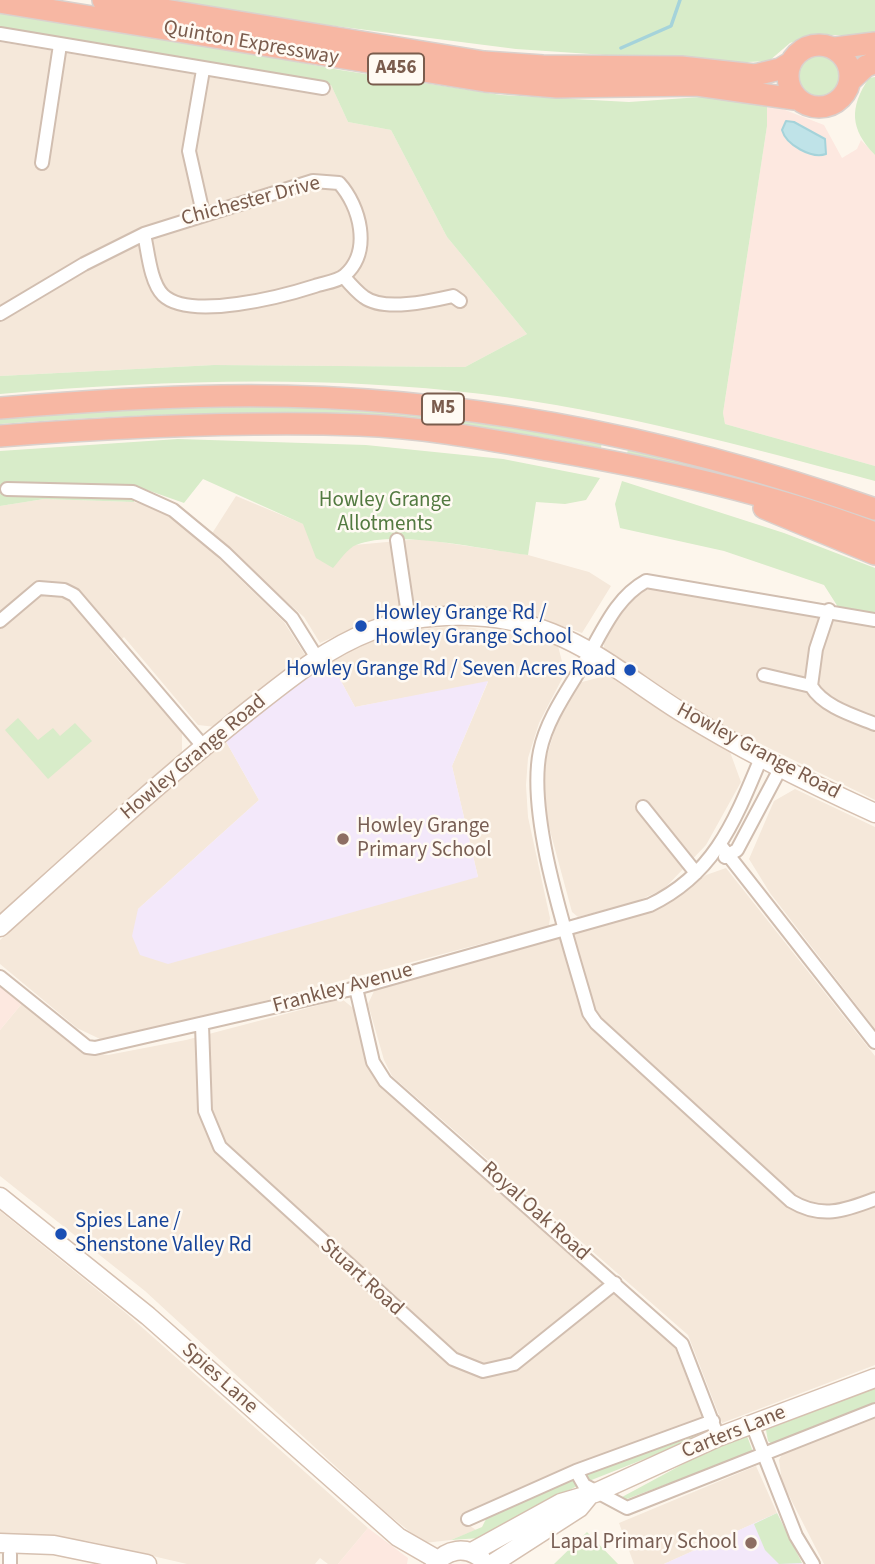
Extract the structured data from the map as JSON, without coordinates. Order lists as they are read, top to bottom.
{
  "streets": {
    "highway": ["Quinton Expressway", "A456", "M5"],
    "street": [
      "Chichester Drive",
      "Howley Grange Road",
      "Frankley Avenue",
      "Royal Oak Road",
      "Stuart Road",
      "Spies Lane",
      "Carters Lane"
    ]
  },
  "crossings": [
    ["Howley Grange Road", "Frankley Avenue"],
    ["Frankley Avenue", "Royal Oak Road"],
    ["Frankley Avenue", "Stuart Road"],
    ["Royal Oak Road", "Stuart Road"],
    ["Royal Oak Road", "Carters Lane"],
    ["Spies Lane", "Carters Lane"]
  ],
  "parks": ["Howley Grange Allotments"],
  "places": [
    "Howley Grange Rd / Howley Grange School",
    "Howley Grange Rd / Seven Acres Road",
    "Howley Grange Primary School",
    "Spies Lane / Shenstone Valley Rd",
    "Lapal Primary School"
  ]
}
